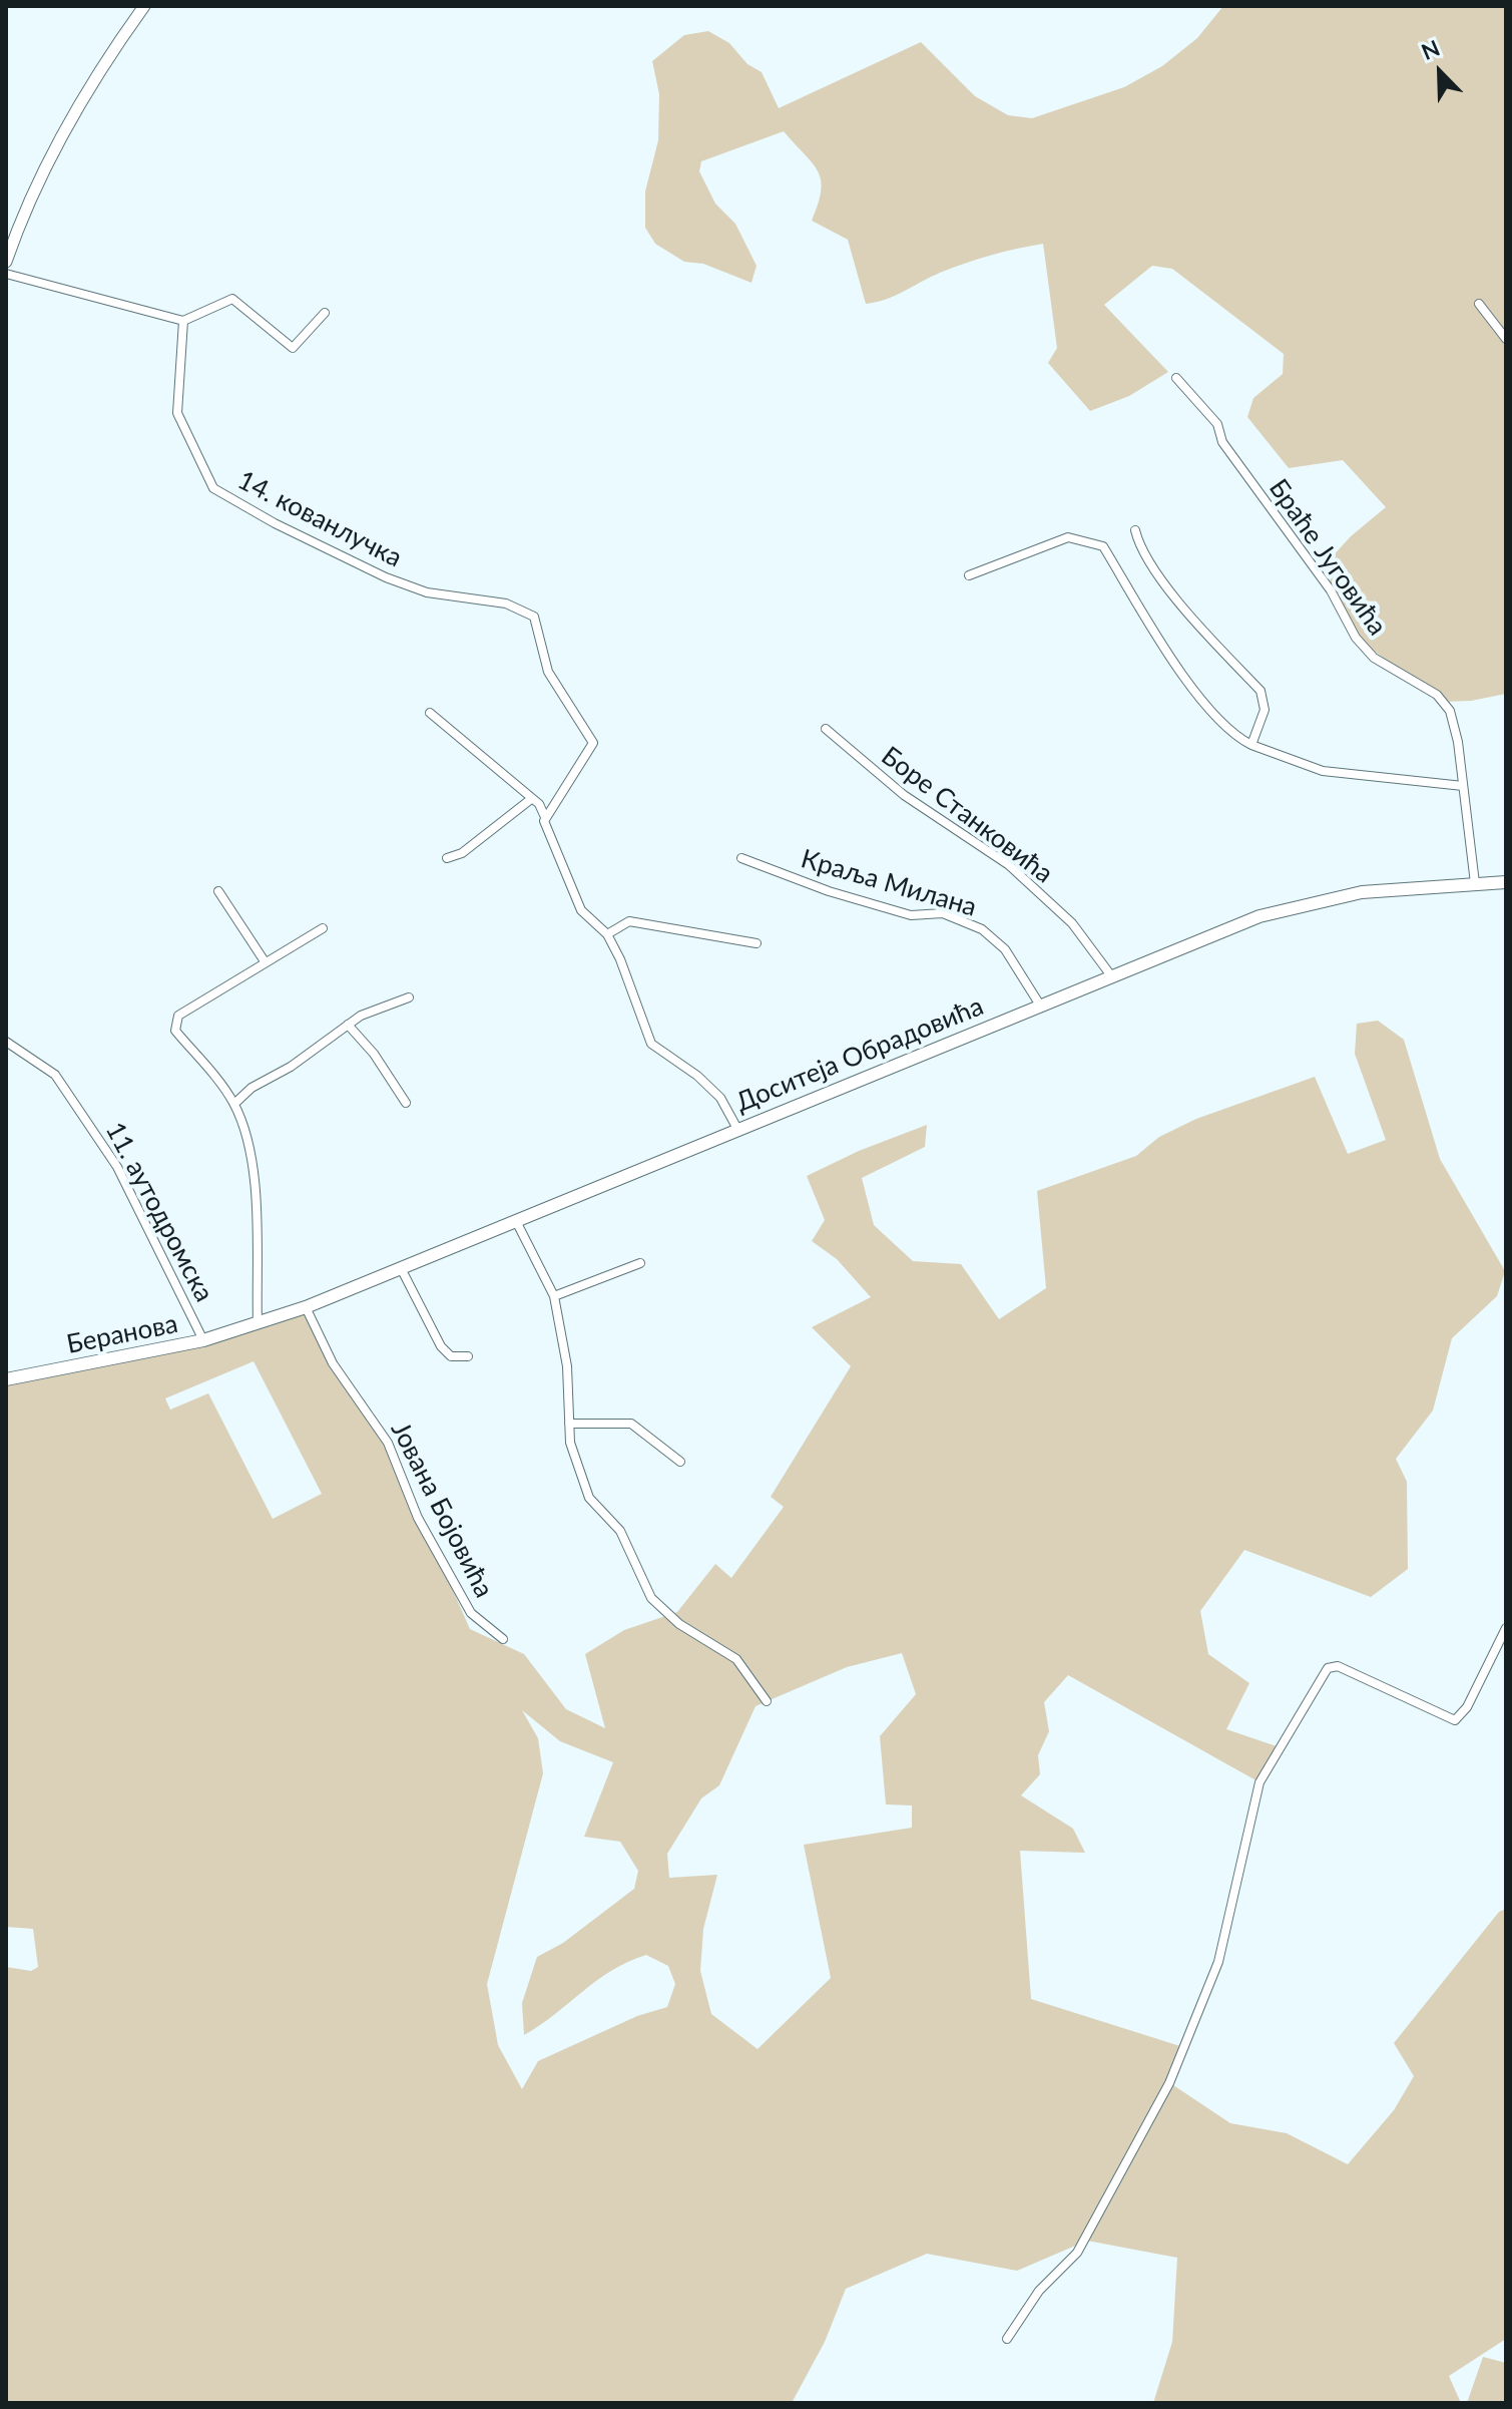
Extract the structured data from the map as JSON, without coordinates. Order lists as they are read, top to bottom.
{
  "streets": {
    "main road": ["Доситеја Обрадовића", "Беранова"],
    "street": [
      "14. кованлучка",
      "Браће Југовића",
      "Боре Станковића",
      "Краља Милана",
      "11. аутодромска",
      "Јована Бојовића"
    ]
  },
  "crossings": [
    ["Браће Југовића", "Доситеја Обрадовића"],
    ["Боре Станковића", "Доситеја Обрадовића"],
    ["Краља Милана", "Доситеја Обрадовића"],
    ["Доситеја Обрадовића", "Беранова"],
    ["Доситеја Обрадовића", "Јована Бојовића"],
    ["11. аутодромска", "Беранова"]
  ],
  "north": "top left"
}
